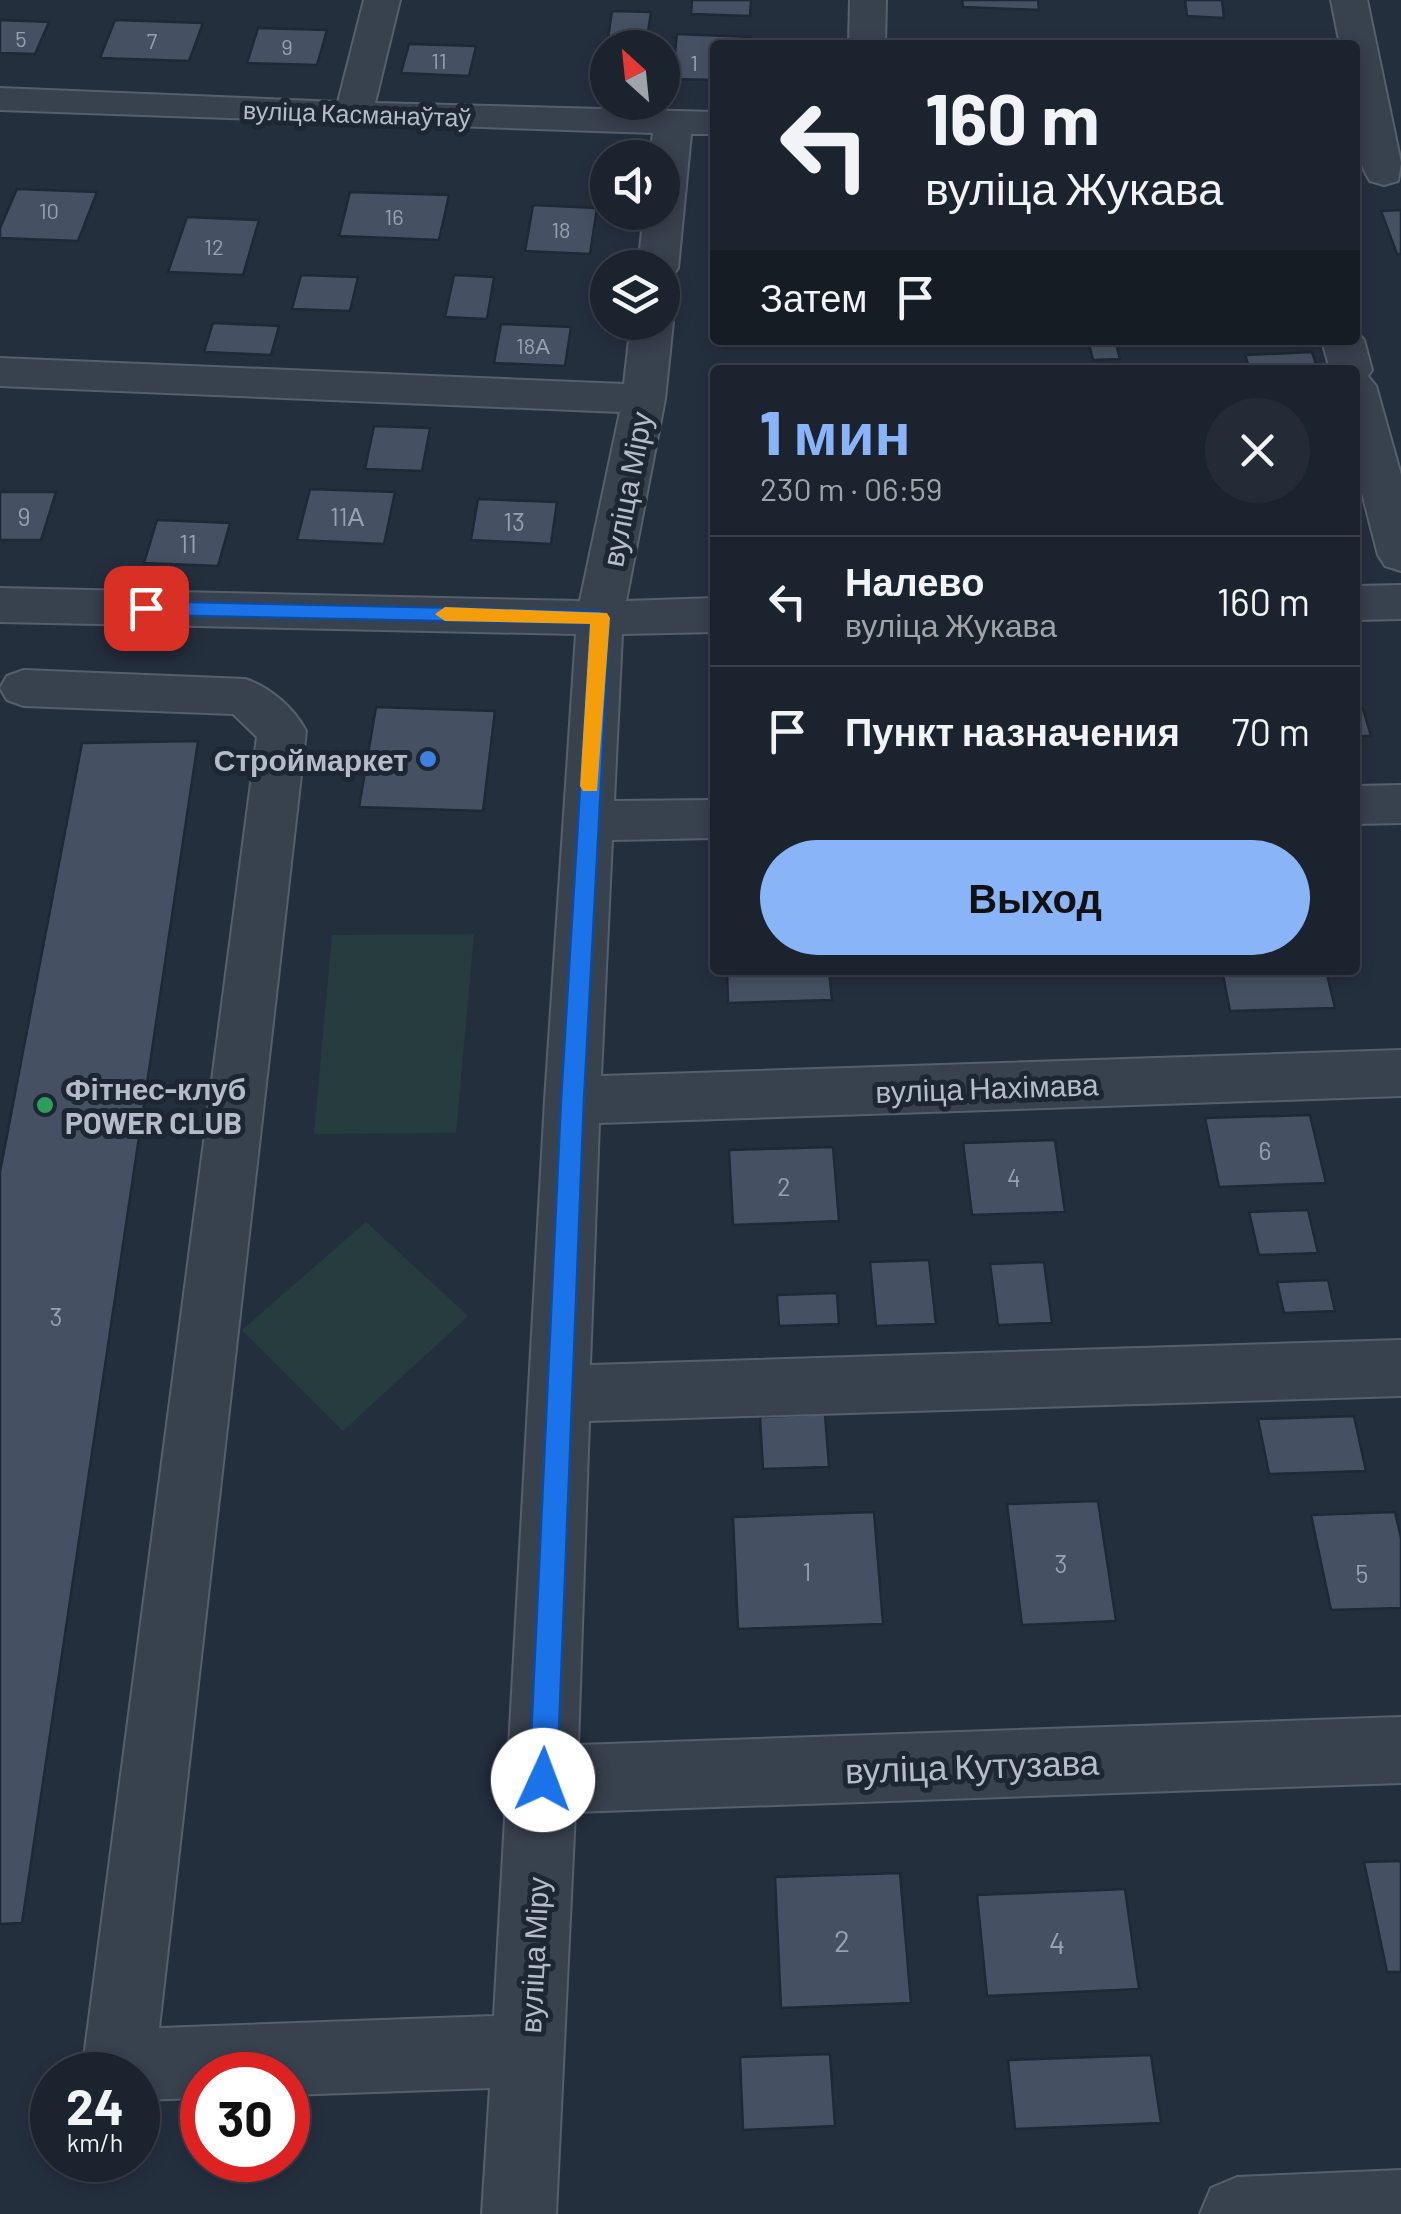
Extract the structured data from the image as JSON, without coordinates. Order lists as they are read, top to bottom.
{
  "streets": {
    "street": [
      "вуліца Касманаўтаў",
      "вуліца Міру",
      "вуліца Нахімава",
      "вуліца Кутузава"
    ]
  },
  "crossings": [
    ["вуліца Міру", "вуліца Нахімава"],
    ["вуліца Міру", "вуліца Кутузава"]
  ],
  "places": ["Строймаркет", "Фітнес-клуб POWER CLUB"],
  "house_numbers": [
    "5",
    "7",
    "9",
    "11",
    "1",
    "10",
    "16",
    "18",
    "12",
    "18А",
    "9",
    "11А",
    "13",
    "11",
    "6",
    "4",
    "2",
    "3",
    "3",
    "1",
    "5",
    "2",
    "4"
  ],
  "north": "top left",
  "page": {
    "turn": ["160 m", "вуліца Жукава"],
    "then": "Затем",
    "heading": ["1 мин", "230 m · 06:59"],
    "list": [
      {
        "name": "Налево",
        "note": "вуліца Жукава",
        "value": "160 m"
      },
      {
        "name": "Пункт назначения",
        "value": "70 m"
      }
    ],
    "buttons": "Выход",
    "speed": "24 km/h",
    "limit": "30"
  }
}
